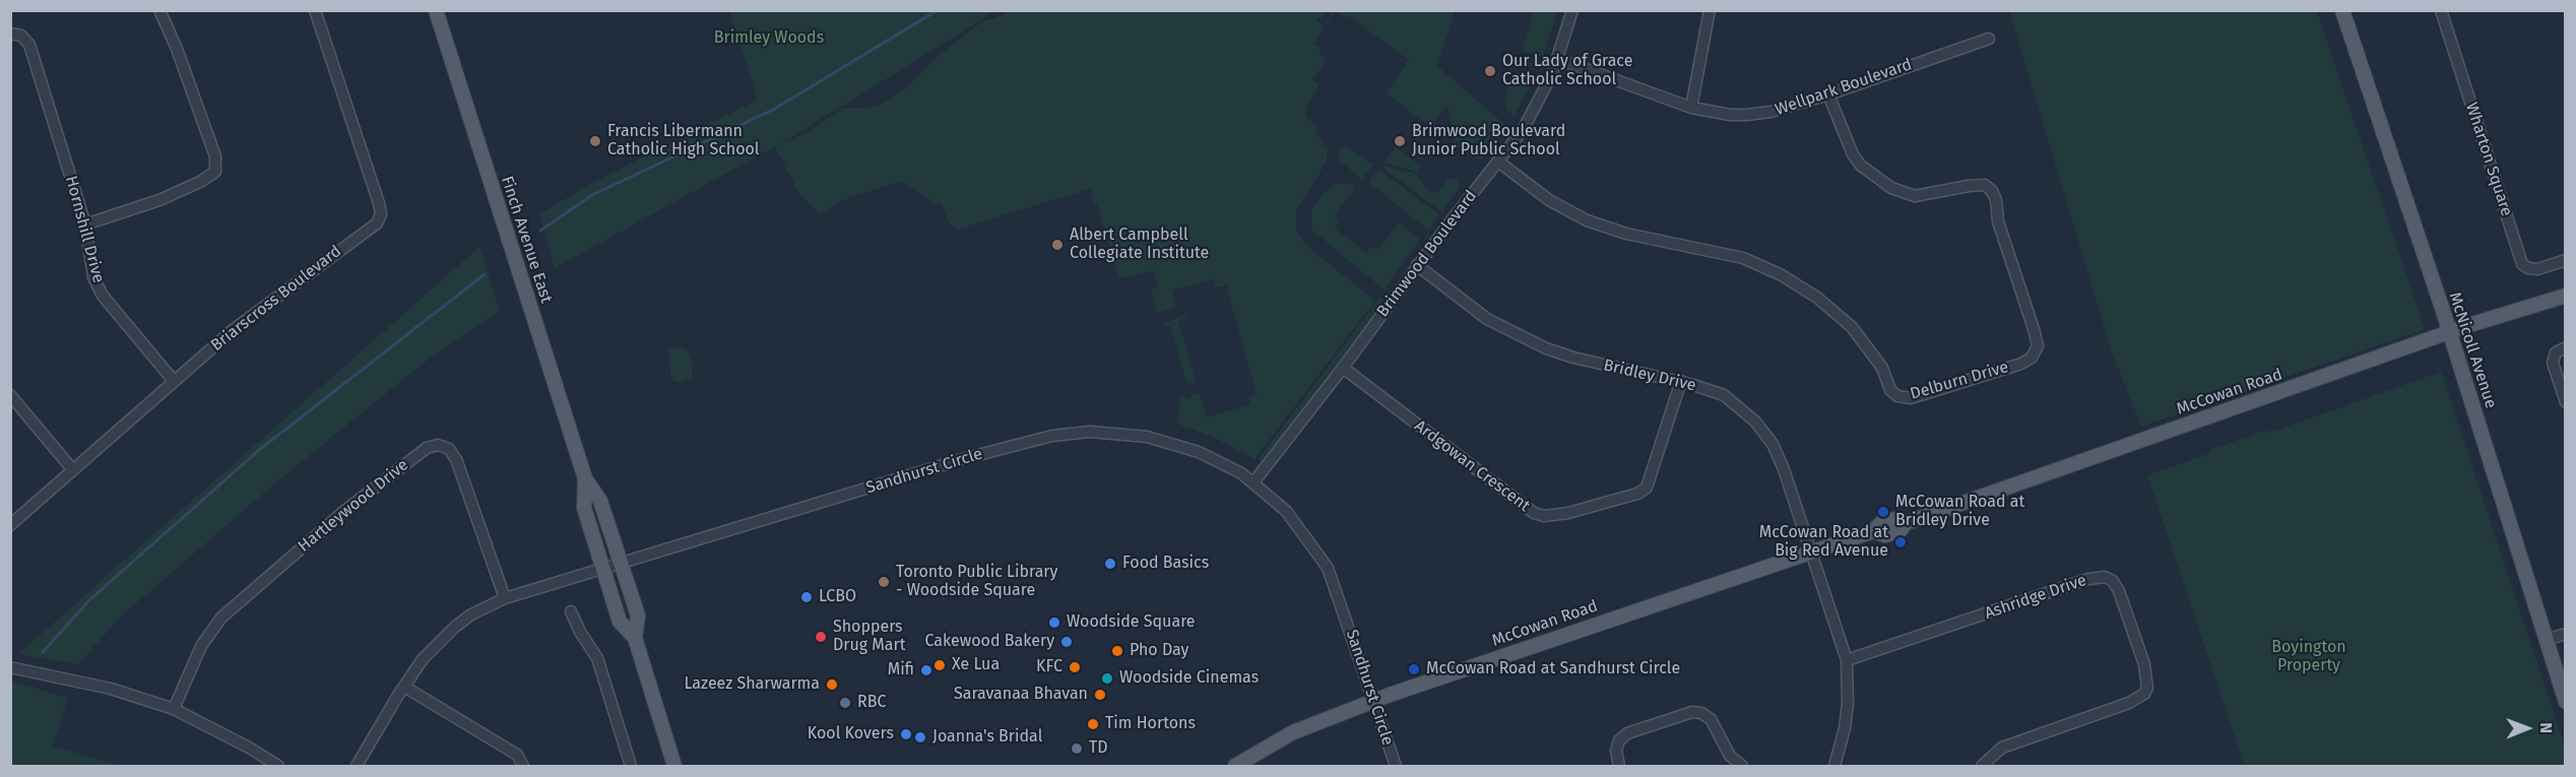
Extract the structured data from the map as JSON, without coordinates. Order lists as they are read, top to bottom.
{
  "streets": {
    "main road": ["Finch Avenue East", "McNicoll Avenue", "McCowan Road"],
    "street": [
      "Wellpark Boulevard",
      "Wharton Square",
      "Hornshill Drive",
      "Brimwood Boulevard",
      "Briarscross Boulevard",
      "Bridley Drive",
      "Delburn Drive",
      "Ardgowan Crescent",
      "Sandhurst Circle",
      "Hartleywood Drive",
      "Ashridge Drive"
    ]
  },
  "crossings": [
    ["Wellpark Boulevard", "Brimwood Boulevard"],
    ["Wellpark Boulevard", "Delburn Drive"],
    ["Hornshill Drive", "Briarscross Boulevard"],
    ["Finch Avenue East", "Sandhurst Circle"],
    ["Brimwood Boulevard", "Bridley Drive"],
    ["Brimwood Boulevard", "Delburn Drive"],
    ["Brimwood Boulevard", "Ardgowan Crescent"],
    ["Brimwood Boulevard", "Sandhurst Circle"],
    ["McNicoll Avenue", "McCowan Road"],
    ["Bridley Drive", "McCowan Road"],
    ["Bridley Drive", "Ardgowan Crescent"],
    ["Bridley Drive", "Ashridge Drive"],
    ["McCowan Road", "Sandhurst Circle"],
    ["Sandhurst Circle", "Hartleywood Drive"]
  ],
  "parks": ["Brimley Woods", "Boyington Property"],
  "places": [
    "Our Lady of Grace Catholic School",
    "Francis Libermann Catholic High School",
    "Brimwood Boulevard Junior Public School",
    "Albert Campbell Collegiate Institute",
    "McCowan Road at Bridley Drive",
    "McCowan Road at Big Red Avenue",
    "Food Basics",
    "Toronto Public Library - Woodside Square",
    "LCBO",
    "Woodside Square",
    "Shoppers Drug Mart",
    "Cakewood Bakery",
    "Pho Day",
    "Xe Lua",
    "KFC",
    "McCowan Road at Sandhurst Circle",
    "Mifi",
    "Woodside Cinemas",
    "Lazeez Sharwarma",
    "Saravanaa Bhavan",
    "RBC",
    "Tim Hortons",
    "Kool Kovers",
    "Joanna's Bridal",
    "TD"
  ],
  "north": "right"
}
